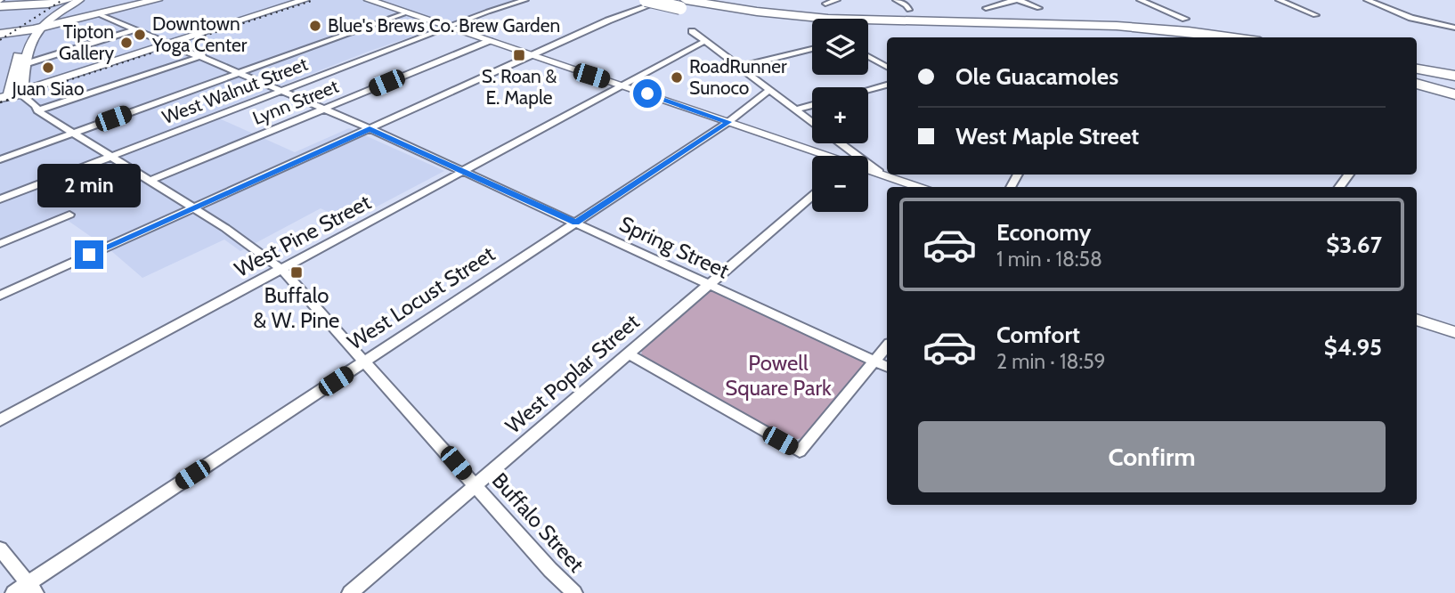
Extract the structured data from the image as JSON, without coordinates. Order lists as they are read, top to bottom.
{
  "streets": {
    "street": [
      "West Walnut Street",
      "Lynn Street",
      "West Pine Street",
      "Spring Street",
      "West Locust Street",
      "West Poplar Street",
      "Buffalo Street"
    ]
  },
  "crossings": [
    ["West Walnut Street", "Spring Street"],
    ["West Walnut Street", "Buffalo Street"],
    ["Lynn Street", "Spring Street"],
    ["Lynn Street", "Buffalo Street"],
    ["West Pine Street", "Spring Street"],
    ["West Pine Street", "Buffalo Street"],
    ["Spring Street", "West Locust Street"],
    ["Spring Street", "West Poplar Street"],
    ["West Locust Street", "Buffalo Street"],
    ["West Poplar Street", "Buffalo Street"]
  ],
  "parks": ["Powell Square Park"],
  "places": {
    "other": [
      "Blue's Brews Co. Brew Garden",
      "Downtown Yoga Center",
      "Tipton Gallery",
      "Juan Siao",
      "RoadRunner Sunoco"
    ],
    "transit": ["S. Roan & E. Maple", "Buffalo & W. Pine"]
  },
  "page": {
    "map_buttons": ["+", "−"],
    "banner": ["Ole Guacamoles", "West Maple Street"],
    "bubble": "2 min",
    "list": [
      {
        "name": "Economy",
        "note": "1 min · 18:58",
        "value": "$3.67"
      },
      {
        "name": "Comfort",
        "note": "2 min · 18:59",
        "value": "$4.95"
      }
    ],
    "buttons": "Confirm"
  }
}
